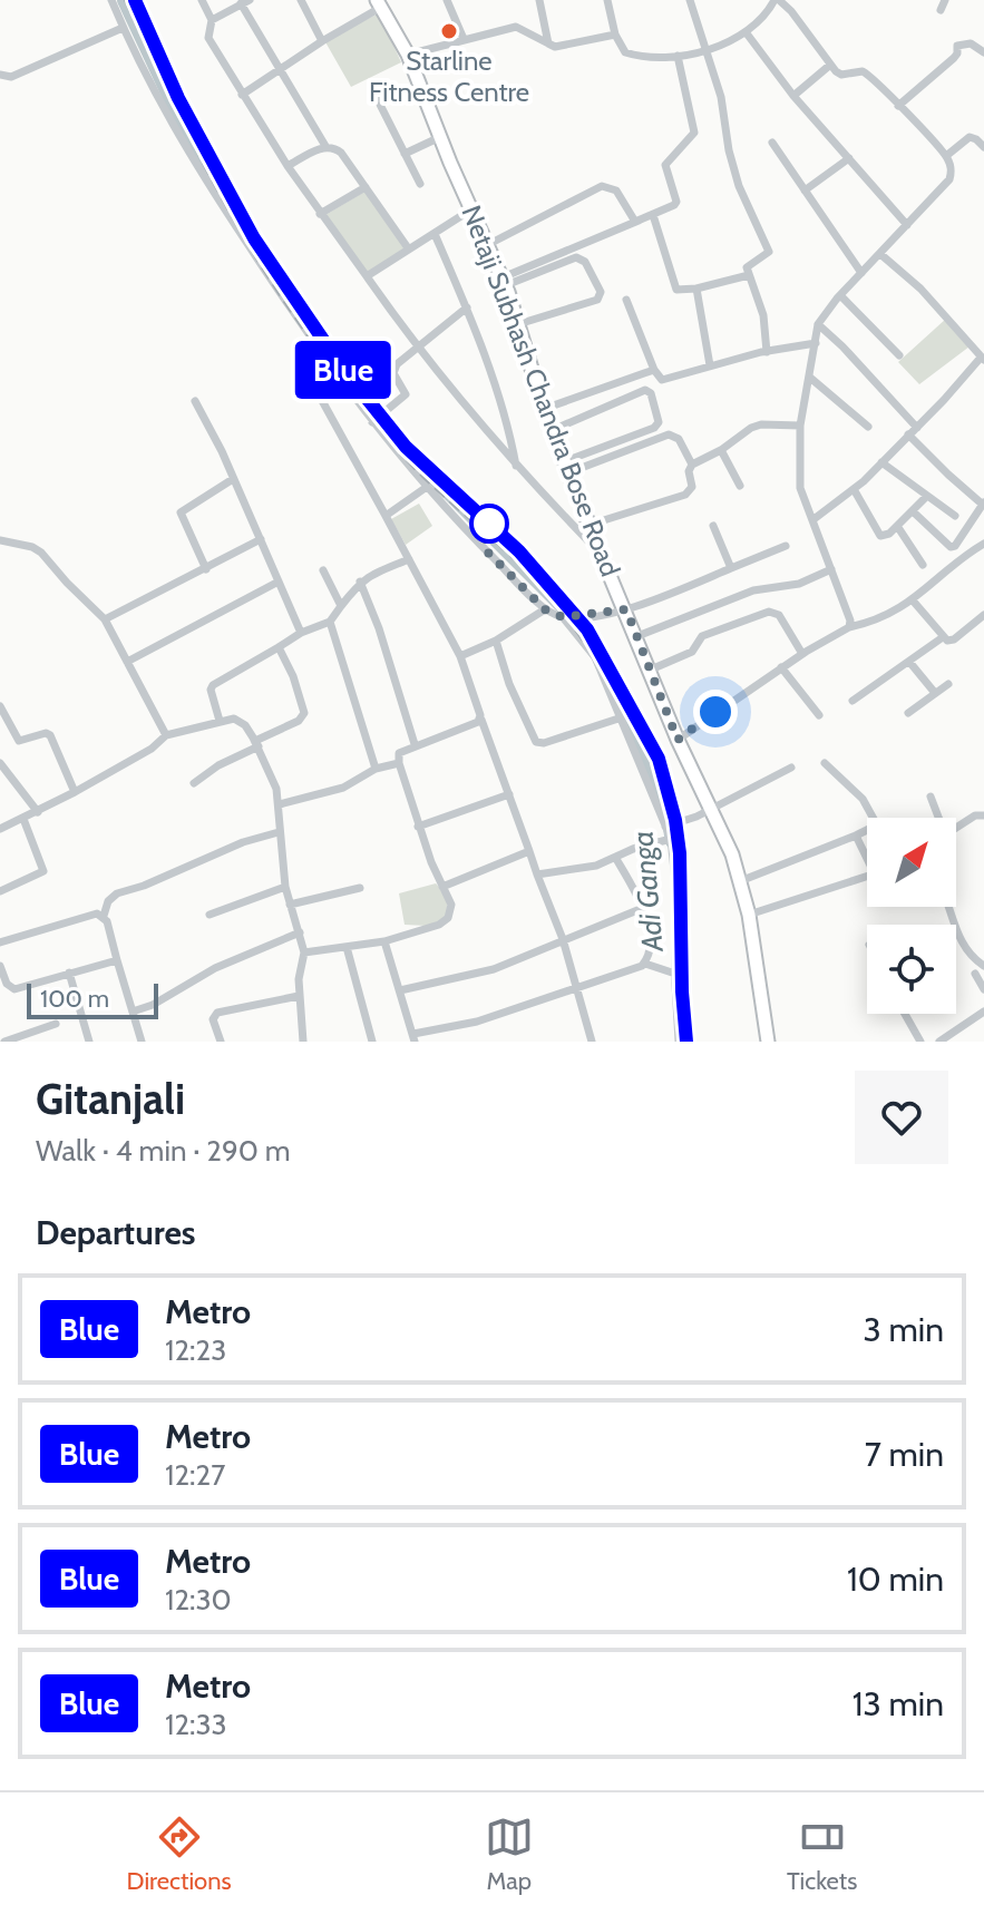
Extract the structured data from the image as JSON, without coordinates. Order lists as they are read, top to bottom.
{
  "streets": {
    "main road": ["Netaji Subhash Chandra Bose Road"]
  },
  "water": ["Adi Ganga"],
  "places": ["Starline Fitness Centre"],
  "lines": ["metro line Blue"],
  "scale_bar": "100 m",
  "north": "top right",
  "page": {
    "on_map": "Blue",
    "scale": "100 m",
    "heading": [
      ["Gitanjali", "Walk · 4 min · 290 m"],
      "Departures"
    ],
    "list": [
      {
        "mark": "Blue",
        "name": "Metro",
        "note": "12:23",
        "value": "3 min"
      },
      {
        "mark": "Blue",
        "name": "Metro",
        "note": "12:27",
        "value": "7 min"
      },
      {
        "mark": "Blue",
        "name": "Metro",
        "note": "12:30",
        "value": "10 min"
      },
      {
        "mark": "Blue",
        "name": "Metro",
        "note": "12:33",
        "value": "13 min"
      }
    ],
    "tabs": ["Directions", "Map", "Tickets"]
  }
}
